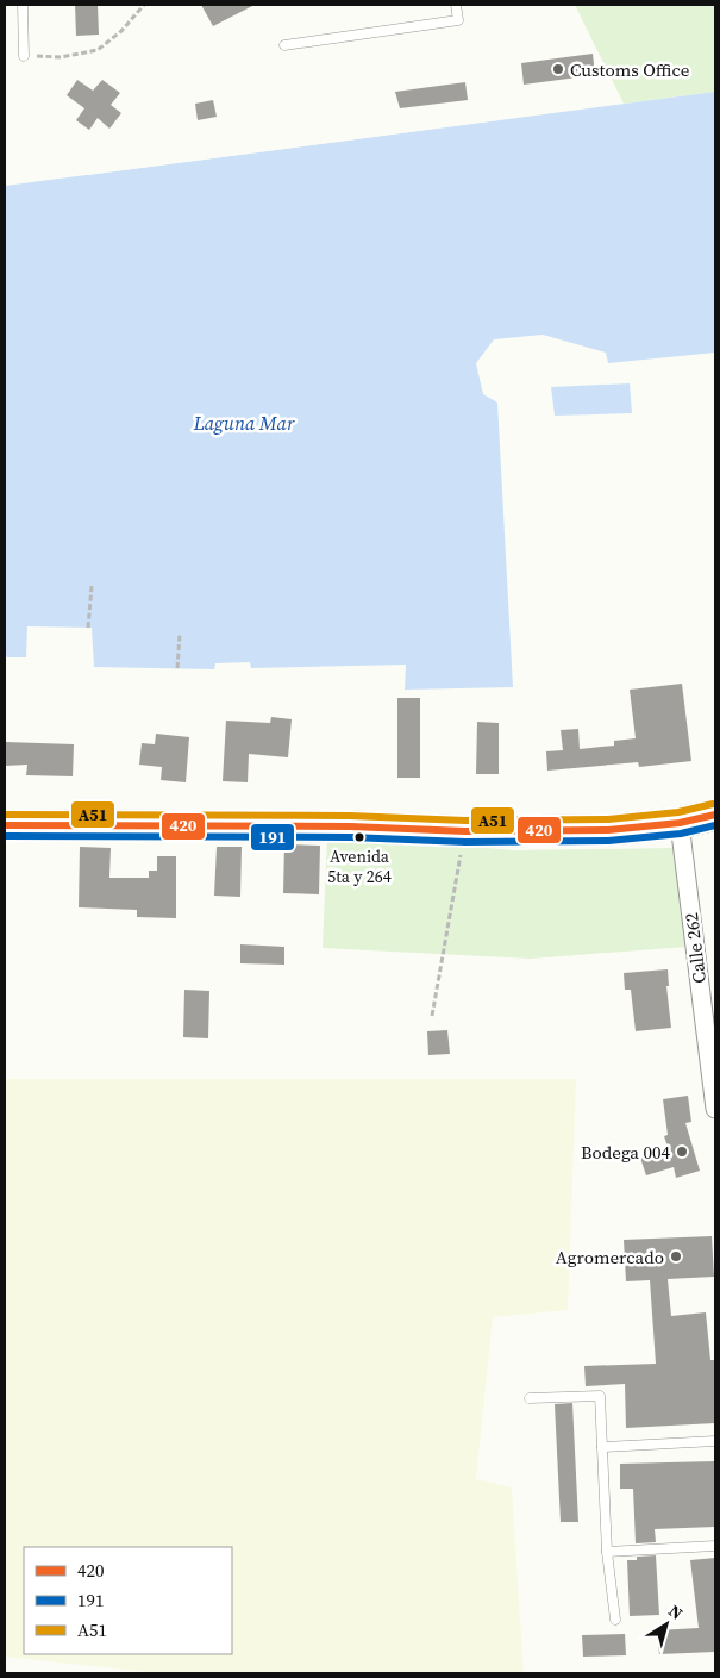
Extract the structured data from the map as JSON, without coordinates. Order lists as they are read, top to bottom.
{
  "streets": {
    "street": ["Calle 262"]
  },
  "water": ["Laguna Mar"],
  "places": [
    "Customs Office",
    "Avenida 5ta y 264",
    "Bodega 004",
    "Agromercado"
  ],
  "lines": ["transit line A51", "transit line 420", "transit line 191"],
  "legend": ["420", "191", "A51"],
  "north": "top right"
}
